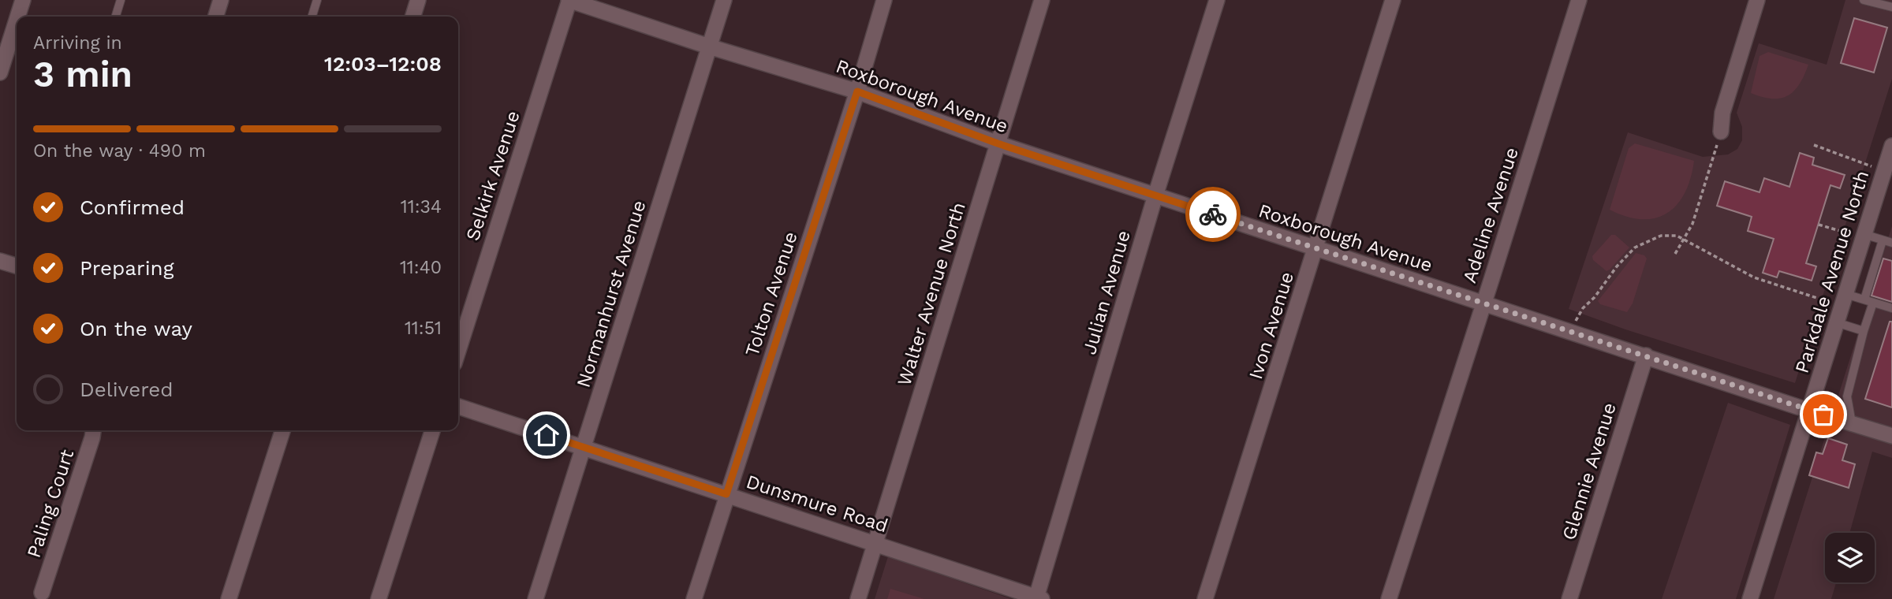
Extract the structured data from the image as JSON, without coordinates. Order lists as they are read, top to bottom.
{
  "streets": {
    "street": [
      "Roxborough Avenue",
      "Selkirk Avenue",
      "Adeline Avenue",
      "Parkdale Avenue North",
      "Julian Avenue",
      "Normanhurst Avenue",
      "Tolton Avenue",
      "Walter Avenue North",
      "Ivon Avenue",
      "Glennie Avenue",
      "Paling Court",
      "Dunsmure Road"
    ]
  },
  "crossings": [
    ["Roxborough Avenue", "Selkirk Avenue"],
    ["Roxborough Avenue", "Adeline Avenue"],
    ["Roxborough Avenue", "Parkdale Avenue North"],
    ["Roxborough Avenue", "Julian Avenue"],
    ["Roxborough Avenue", "Normanhurst Avenue"],
    ["Roxborough Avenue", "Tolton Avenue"],
    ["Roxborough Avenue", "Walter Avenue North"],
    ["Roxborough Avenue", "Ivon Avenue"],
    ["Roxborough Avenue", "Glennie Avenue"],
    ["Julian Avenue", "Dunsmure Road"],
    ["Normanhurst Avenue", "Dunsmure Road"],
    ["Tolton Avenue", "Dunsmure Road"],
    ["Walter Avenue North", "Dunsmure Road"]
  ],
  "page": {
    "heading": ["3 min", "Arriving in", "12:03–12:08"],
    "bar": "On the way · 490 m",
    "list": [
      ["Confirmed", "11:34"],
      ["Preparing", "11:40"],
      ["On the way", "11:51"],
      "Delivered"
    ]
  }
}
